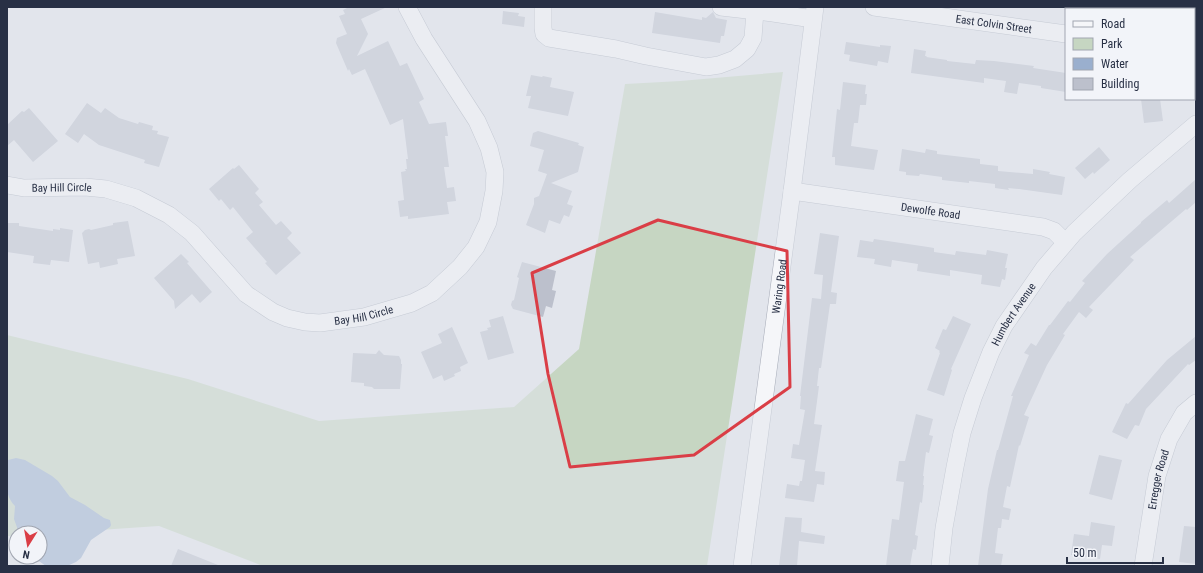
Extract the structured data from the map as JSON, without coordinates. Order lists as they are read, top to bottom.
{
  "streets": {
    "street": [
      "East Colvin Street",
      "Bay Hill Circle",
      "Dewolfe Road",
      "Waring Road",
      "Humbert Avenue",
      "Erregger Road"
    ]
  },
  "crossings": [
    ["Dewolfe Road", "Waring Road"],
    ["Dewolfe Road", "Humbert Avenue"]
  ],
  "legend": [
    "Road",
    "Park",
    "Water",
    "Building"
  ],
  "scale_bar": "50 m",
  "north": "bottom"
}
